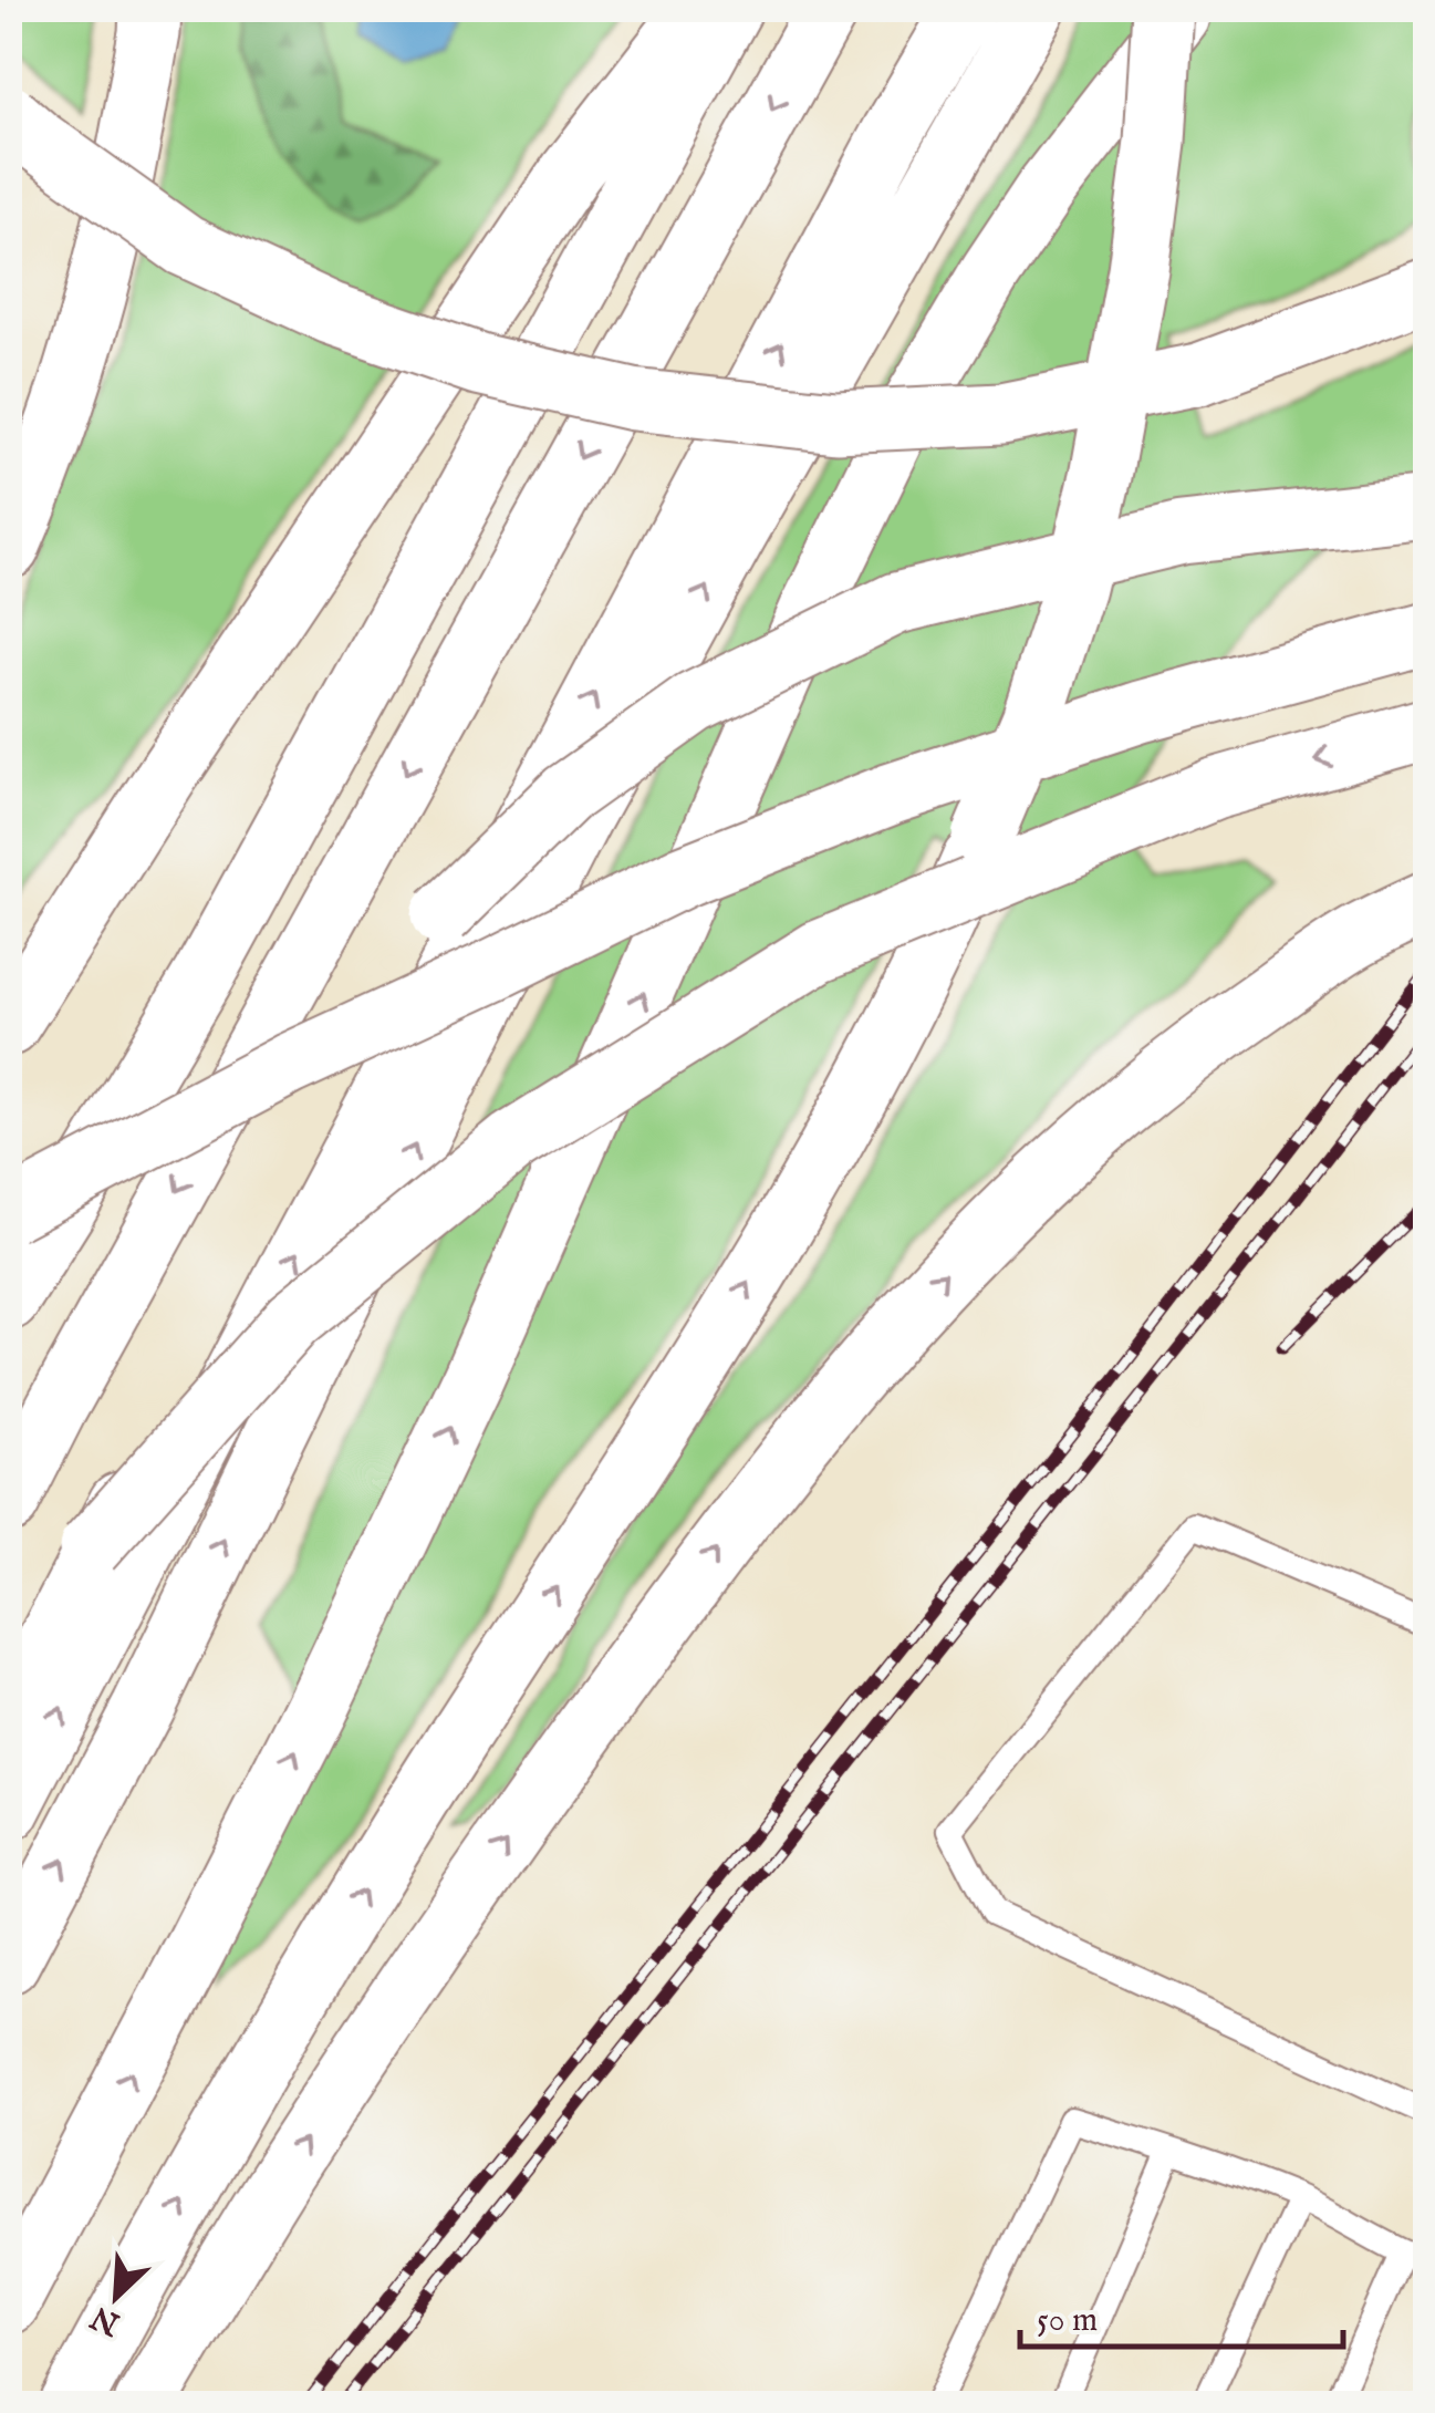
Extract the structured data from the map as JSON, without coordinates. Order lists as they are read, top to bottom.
{
  "scale_bar": "50 m",
  "north": "bottom left"
}
